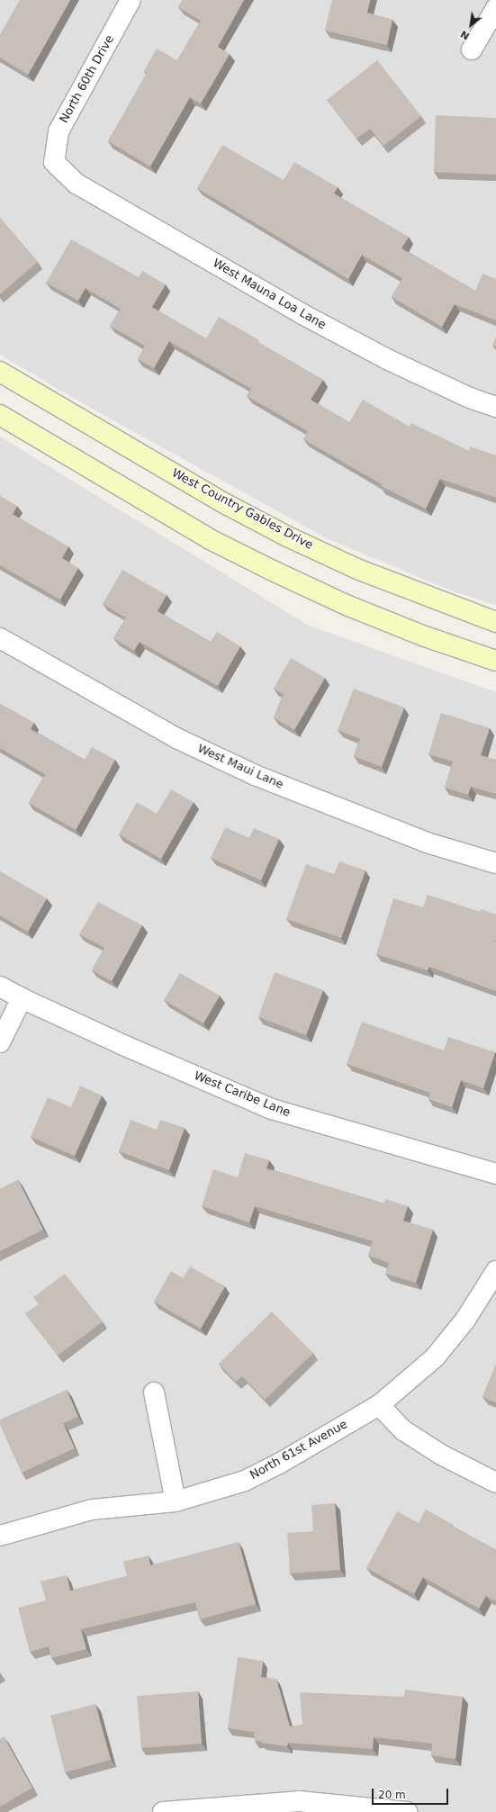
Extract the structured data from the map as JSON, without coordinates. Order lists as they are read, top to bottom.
{
  "streets": {
    "street": [
      "North 60th Drive",
      "West Mauna Loa Lane",
      "West Country Gables Drive",
      "West Maui Lane",
      "West Caribe Lane",
      "North 61st Avenue"
    ]
  },
  "crossings": [
    ["North 60th Drive", "West Mauna Loa Lane"]
  ],
  "scale_bar": "20 m",
  "north": "bottom left"
}
